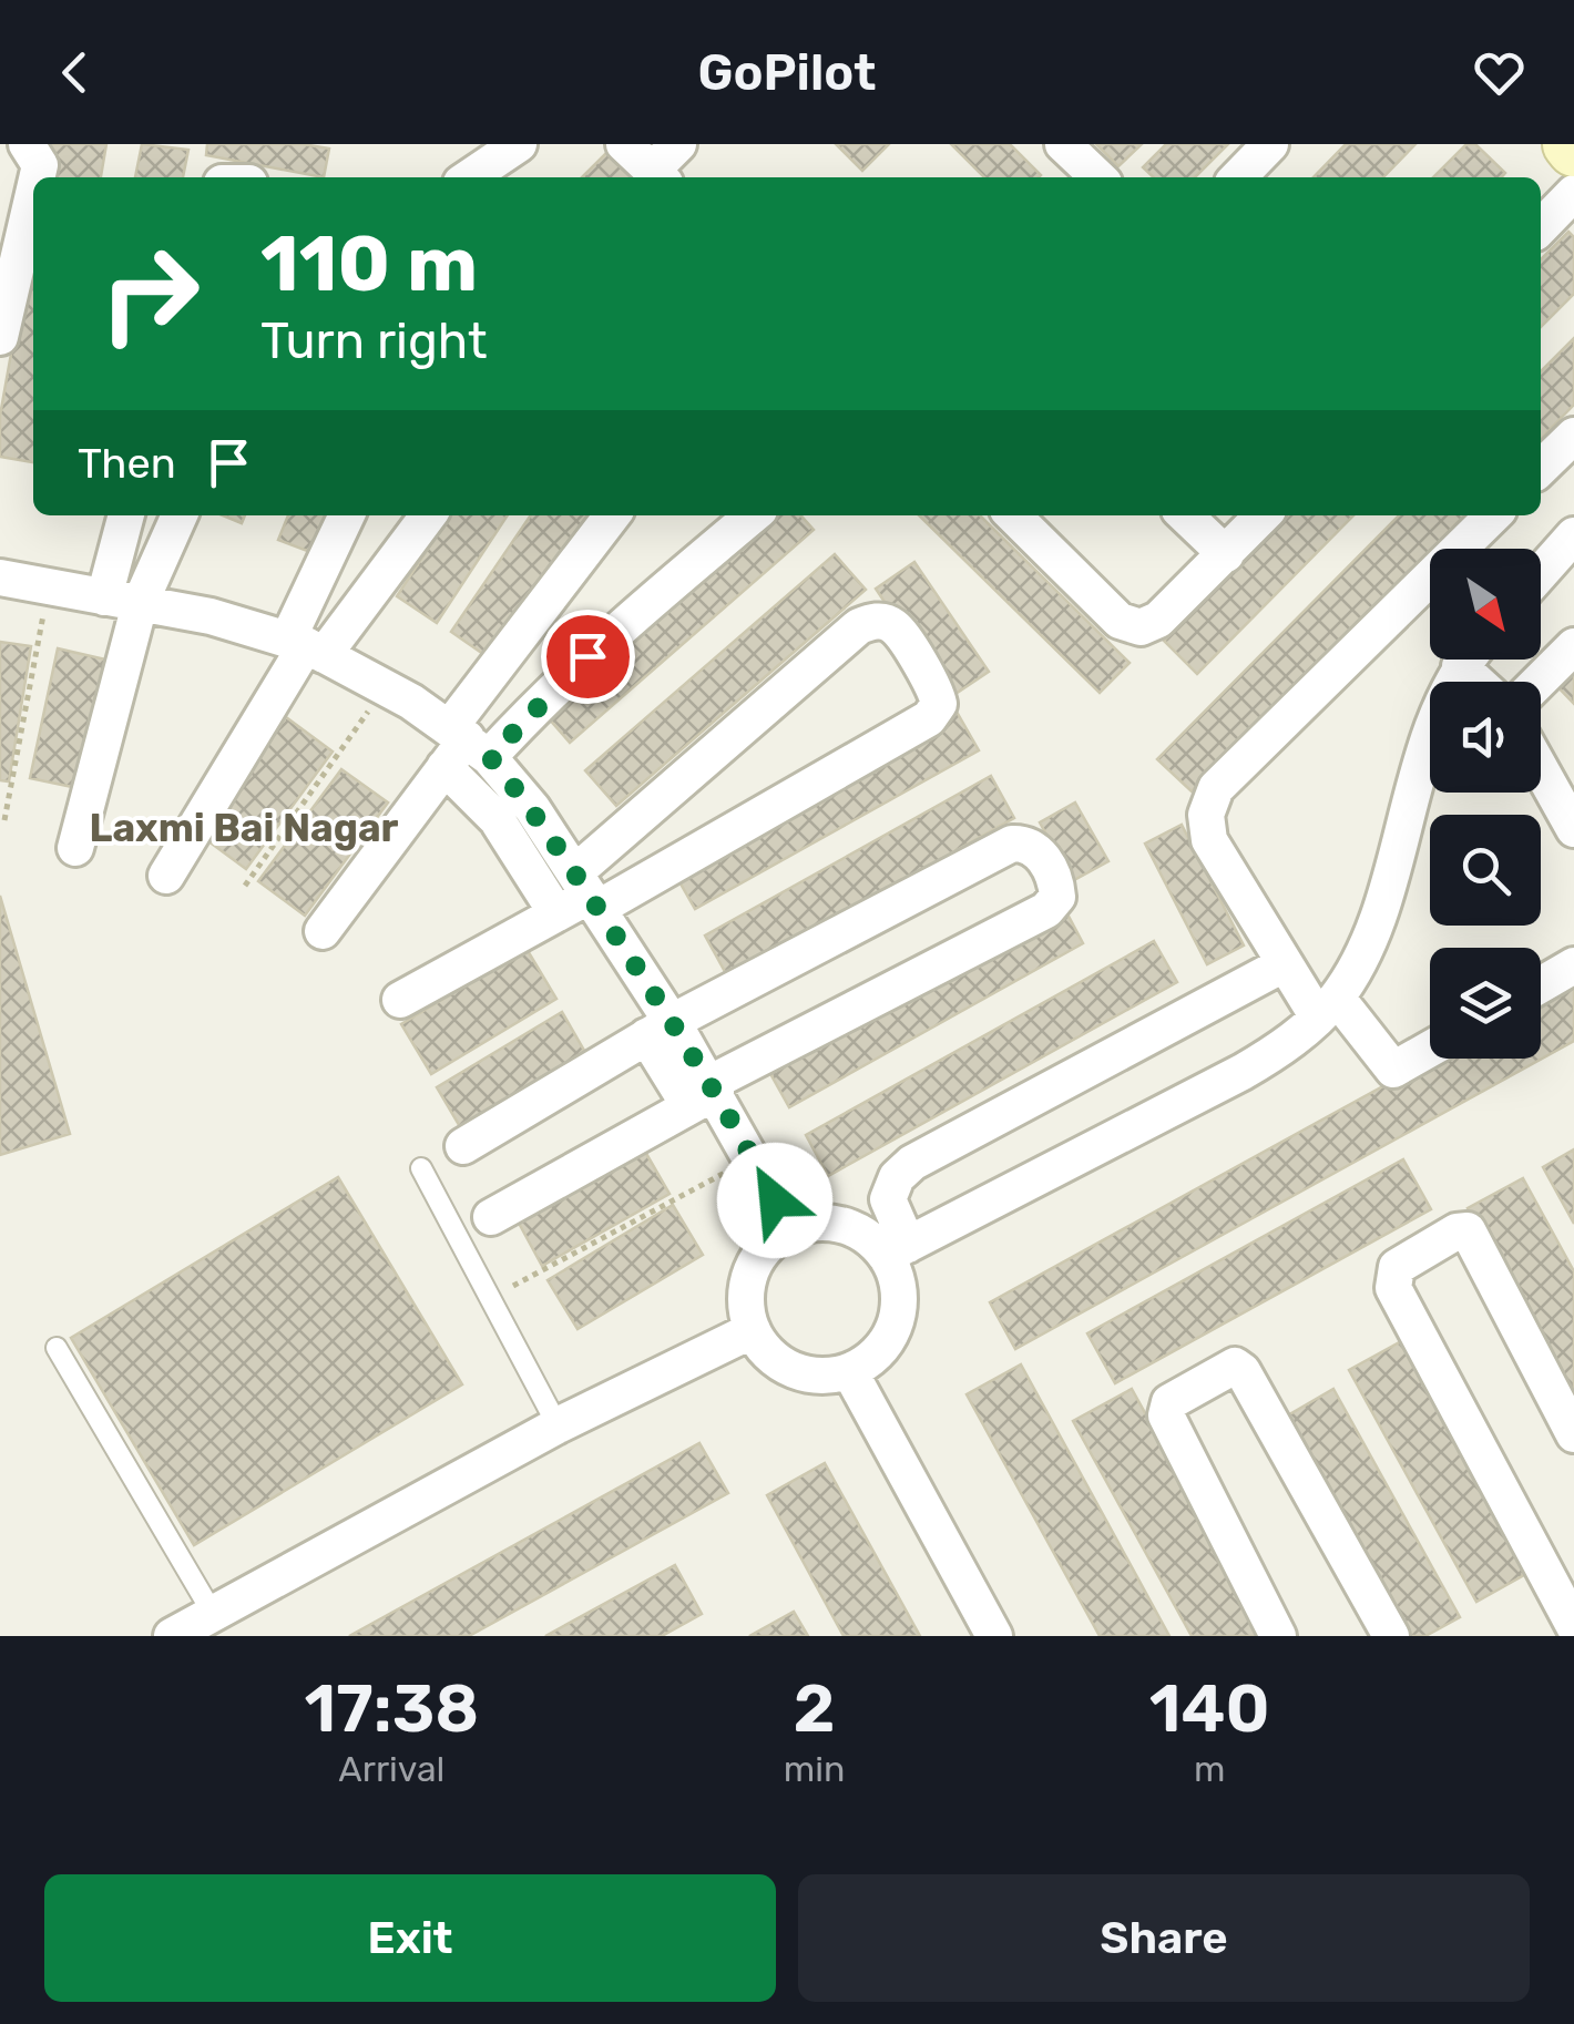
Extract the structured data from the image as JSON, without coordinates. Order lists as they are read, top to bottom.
{
  "districts": ["Laxmi Bai Nagar"],
  "north": "bottom right",
  "page": {
    "header": "GoPilot",
    "turn": ["110 m", "Turn right"],
    "then": "Then",
    "eta": [
      "17:38",
      "Arrival",
      "2",
      "min",
      "140",
      "m"
    ],
    "buttons": ["Exit", "Share"]
  }
}
